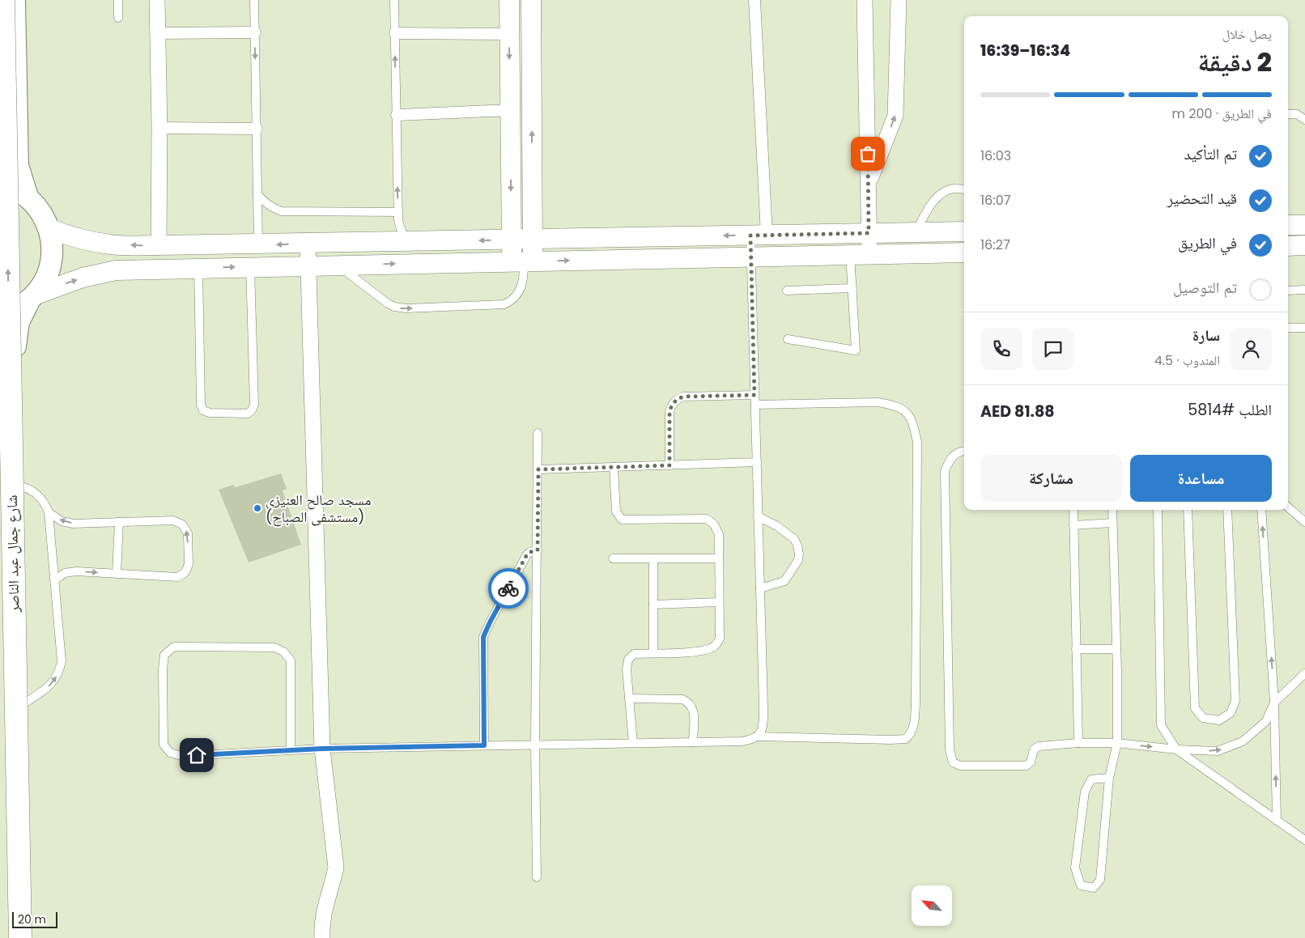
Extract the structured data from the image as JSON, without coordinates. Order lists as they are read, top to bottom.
{
  "streets": {
    "highway": ["شارع جمال عبد الناصر"]
  },
  "one_way": ["شارع جمال عبد الناصر"],
  "places": ["مسجد صالح العنيزي (مستشفى الصباح)"],
  "scale_bar": "20 m",
  "north": "top left",
  "page": {
    "heading": ["2 دقيقة", "يصل خلال", "16:34–16:39"],
    "panel": [
      "سارة",
      "المندوب · 4.5",
      "الطلب #5814",
      "AED 81.88"
    ],
    "bar": "في الطريق · 200 m",
    "list": [
      ["تم التأكيد", "16:03"],
      ["قيد التحضير", "16:07"],
      ["في الطريق", "16:27"],
      "تم التوصيل"
    ],
    "buttons": ["مساعدة", "مشاركة"],
    "scale": "20 m"
  }
}
